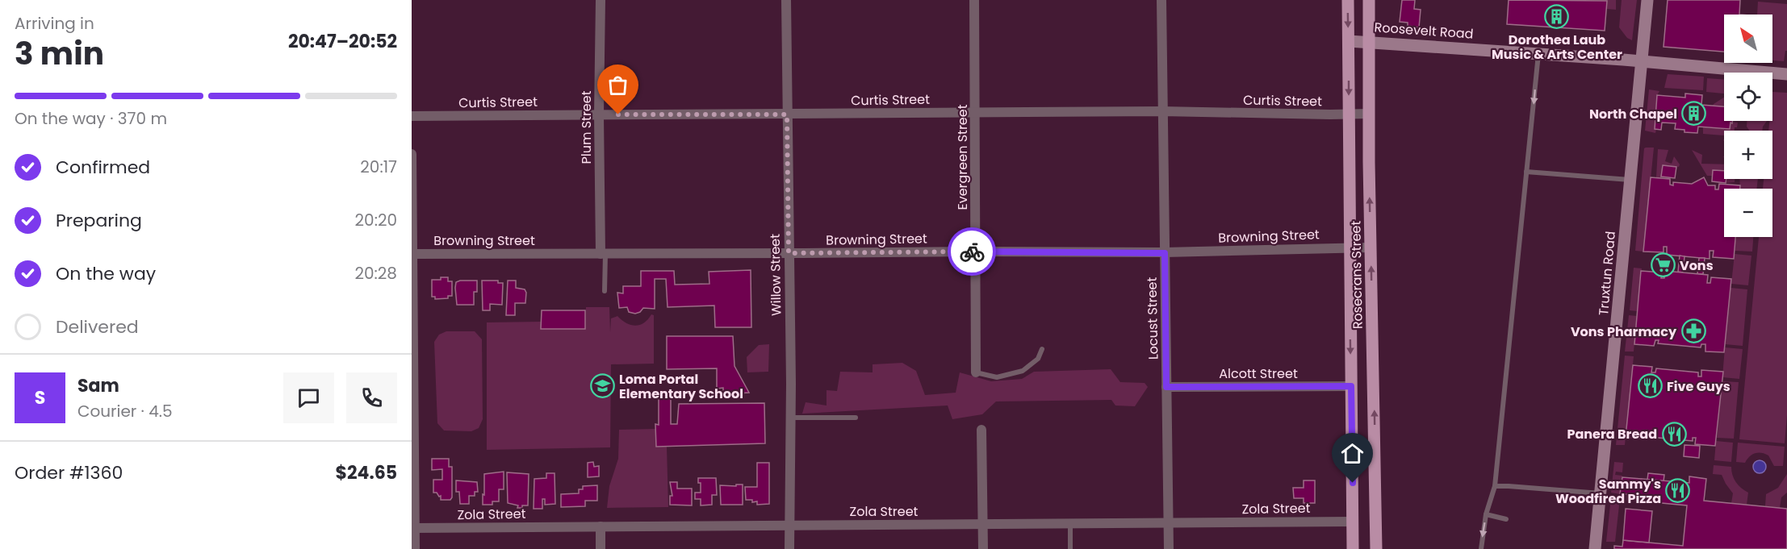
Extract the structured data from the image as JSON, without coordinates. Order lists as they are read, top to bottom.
{
  "streets": {
    "main road": ["Rosecrans Street"],
    "street": [
      "Roosevelt Road",
      "Curtis Street",
      "Plum Street",
      "Evergreen Street",
      "Browning Street",
      "Truxtun Road",
      "Willow Street",
      "Locust Street",
      "Alcott Street",
      "Zola Street"
    ]
  },
  "crossings": [
    ["Roosevelt Road", "Truxtun Road"],
    ["Roosevelt Road", "Rosecrans Street"],
    ["Curtis Street", "Plum Street"],
    ["Curtis Street", "Evergreen Street"],
    ["Curtis Street", "Willow Street"],
    ["Curtis Street", "Rosecrans Street"],
    ["Curtis Street", "Locust Street"],
    ["Plum Street", "Browning Street"],
    ["Evergreen Street", "Browning Street"],
    ["Browning Street", "Willow Street"],
    ["Browning Street", "Rosecrans Street"],
    ["Browning Street", "Locust Street"],
    ["Willow Street", "Zola Street"],
    ["Rosecrans Street", "Alcott Street"],
    ["Rosecrans Street", "Zola Street"],
    ["Locust Street", "Alcott Street"],
    ["Locust Street", "Zola Street"]
  ],
  "places": {
    "building": ["Dorothea Laub Music & Arts Center", "North Chapel"],
    "supermarket": ["Vons"],
    "pharmacy": ["Vons Pharmacy"],
    "school or university": ["Loma Portal Elementary School"],
    "restaurant": ["Five Guys", "Panera Bread", "Sammy's Woodfired Pizza"]
  },
  "north": "top left",
  "page": {
    "heading": ["3 min", "Arriving in", "20:47–20:52"],
    "panel": [
      "Sam",
      "Courier · 4.5",
      "Order #1360",
      "$24.65"
    ],
    "map_buttons": ["+", "−"],
    "bar": "On the way · 370 m",
    "list": [
      ["Confirmed", "20:17"],
      ["Preparing", "20:20"],
      ["On the way", "20:28"],
      "Delivered"
    ],
    "round": "S"
  }
}
